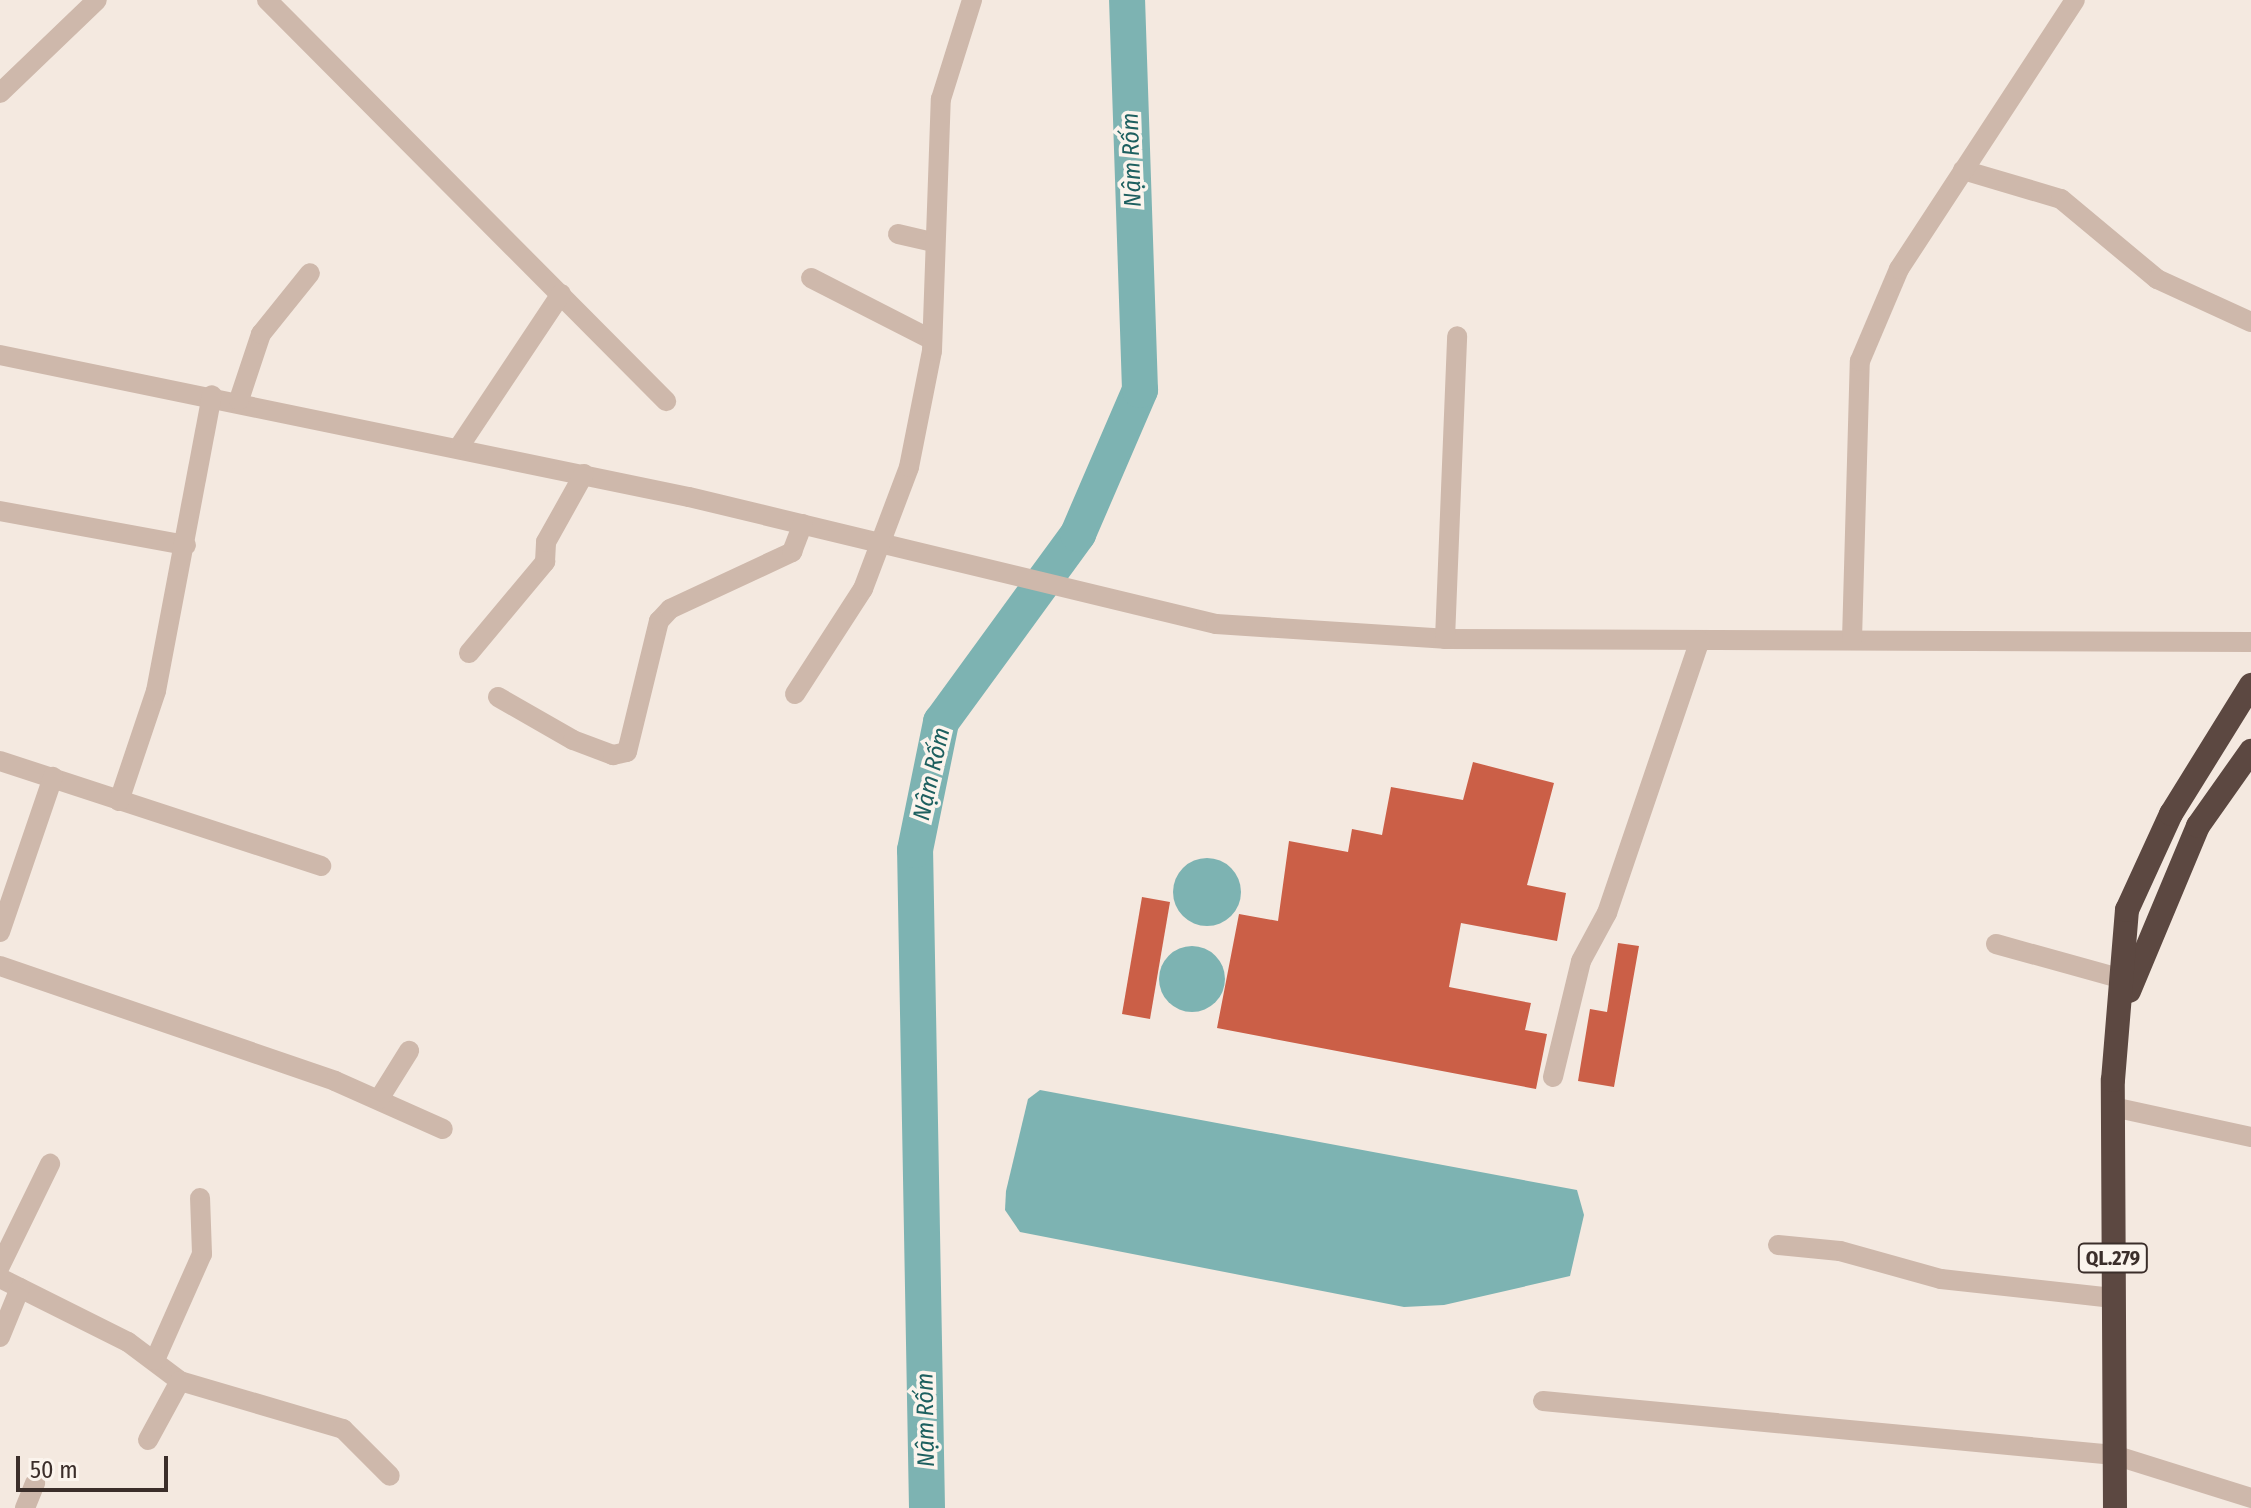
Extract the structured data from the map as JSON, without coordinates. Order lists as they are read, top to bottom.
{
  "streets": {
    "highway": ["QL.279"]
  },
  "water": ["Nậm Rốm"],
  "scale_bar": "50 m"
}
